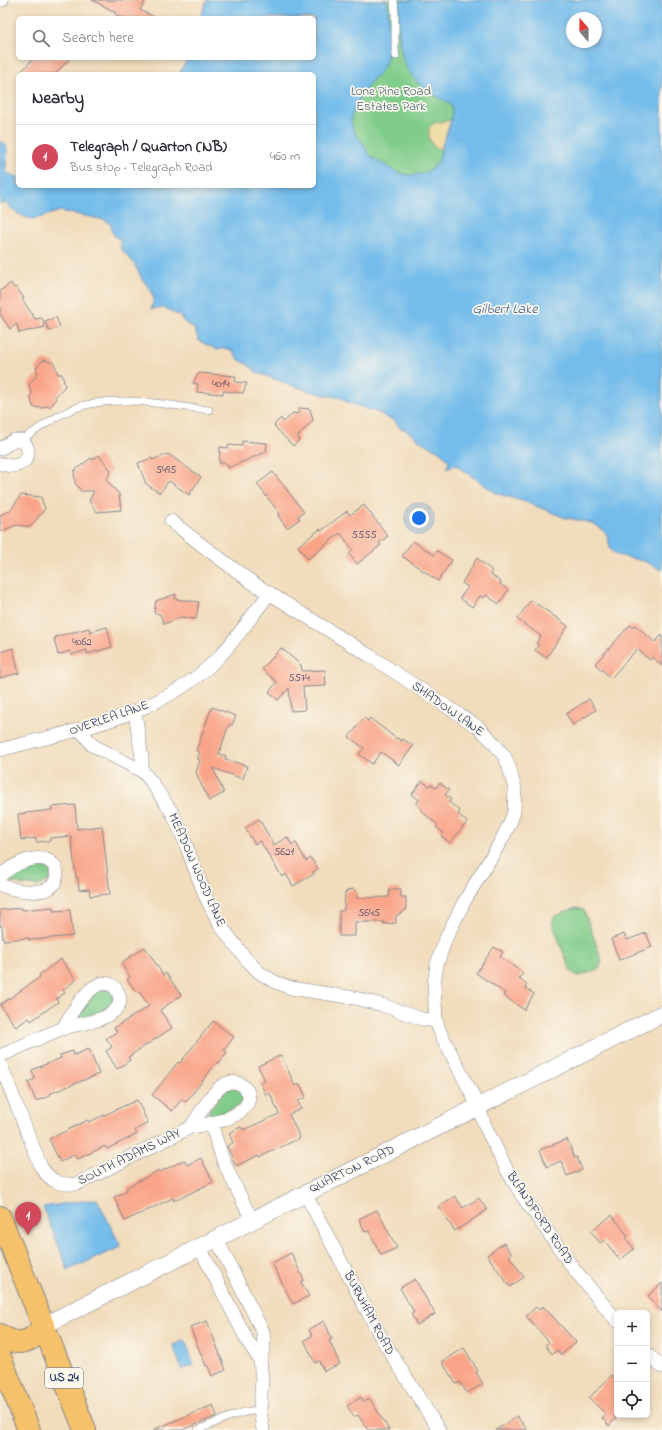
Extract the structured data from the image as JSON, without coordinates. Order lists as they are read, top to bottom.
{
  "streets": {
    "highway": ["US 24"],
    "street": [
      "SHADOW LANE",
      "OVERLEA LANE",
      "MEADOW WOOD LANE",
      "SOUTH ADAMS WAY",
      "QUARTON ROAD",
      "BLANDFORD ROAD",
      "BURNHAM ROAD"
    ]
  },
  "crossings": [
    ["SHADOW LANE", "OVERLEA LANE"],
    ["SHADOW LANE", "MEADOW WOOD LANE"],
    ["SHADOW LANE", "QUARTON ROAD"],
    ["SHADOW LANE", "BLANDFORD ROAD"],
    ["OVERLEA LANE", "MEADOW WOOD LANE"],
    ["QUARTON ROAD", "BLANDFORD ROAD"],
    ["QUARTON ROAD", "BURNHAM ROAD"],
    ["QUARTON ROAD", "US 24"]
  ],
  "water": ["Gilbert Lake"],
  "parks": ["Lone Pine Road Estates Park"],
  "house_numbers": [
    "4014",
    "5495",
    "5555",
    "4062",
    "5574",
    "5621",
    "5645"
  ],
  "north": "top",
  "page": {
    "search": "Search here",
    "heading": "Nearby",
    "list": [
      {
        "mark": "1",
        "name": "Telegraph / Quarton (NB)",
        "note": "Bus stop · Telegraph Road",
        "value": "460 m"
      }
    ],
    "pins": "1",
    "map_buttons": ["+", "−"]
  }
}
